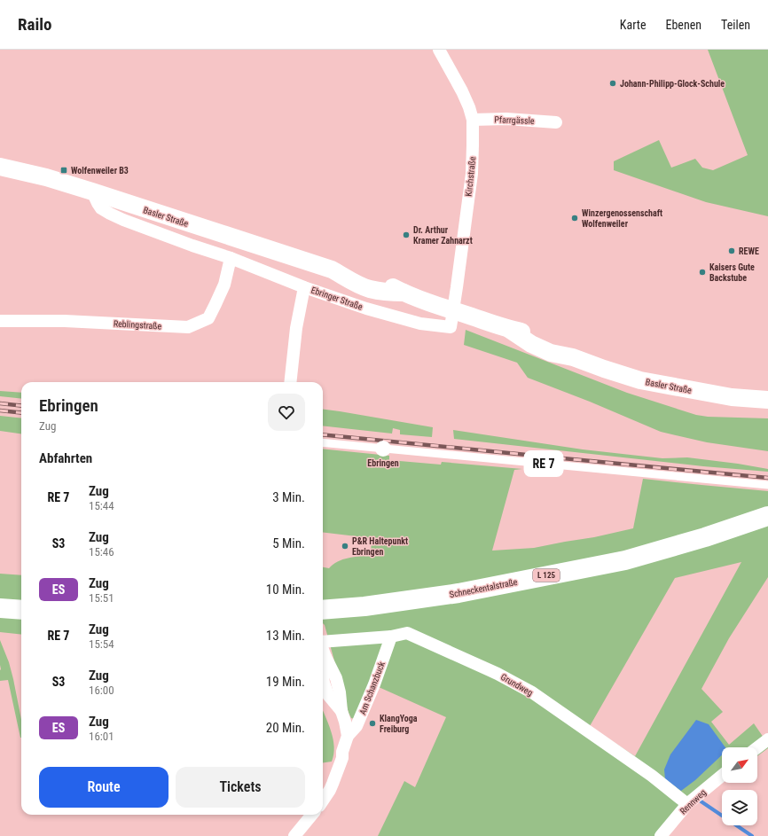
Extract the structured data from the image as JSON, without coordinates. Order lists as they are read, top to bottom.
{
  "streets": {
    "main road": ["Basler Straße", "L 125", "Schneckentalstraße"],
    "street": [
      "Pfarrgässle",
      "Kirchstraße",
      "Ebringer Straße",
      "Reblingstraße",
      "Grundweg",
      "Am Schanzbuck",
      "Rennweg"
    ]
  },
  "crossings": [
    ["Pfarrgässle", "Kirchstraße"],
    ["Kirchstraße", "Basler Straße"],
    ["Kirchstraße", "Ebringer Straße"],
    ["Basler Straße", "Ebringer Straße"],
    ["Grundweg", "Am Schanzbuck"],
    ["Grundweg", "Rennweg"]
  ],
  "places": {
    "other": [
      "Johann-Philipp-Glock-Schule",
      "Winzergenossenschaft Wolfenweiler",
      "Dr. Arthur Kramer Zahnarzt",
      "REWE",
      "Kaisers Gute Backstube",
      "Ebringen",
      "P&R Haltepunkt Ebringen",
      "KlangYoga Freiburg"
    ],
    "transit": ["Wolfenweiler B3"]
  },
  "north": "top right",
  "page": {
    "header": "Railo",
    "nav": ["Karte", "Ebenen", "Teilen"],
    "on_map": "RE 7",
    "heading": [
      ["Ebringen", "Zug"],
      "Abfahrten"
    ],
    "list": [
      {
        "mark": "RE 7",
        "name": "Zug",
        "note": "15:44",
        "value": "3 Min."
      },
      {
        "mark": "S3",
        "name": "Zug",
        "note": "15:46",
        "value": "5 Min."
      },
      {
        "mark": "ES",
        "name": "Zug",
        "note": "15:51",
        "value": "10 Min."
      },
      {
        "mark": "RE 7",
        "name": "Zug",
        "note": "15:54",
        "value": "13 Min."
      },
      {
        "mark": "S3",
        "name": "Zug",
        "note": "16:00",
        "value": "19 Min."
      },
      {
        "mark": "ES",
        "name": "Zug",
        "note": "16:01",
        "value": "20 Min."
      }
    ],
    "buttons": ["Route", "Tickets"]
  }
}
